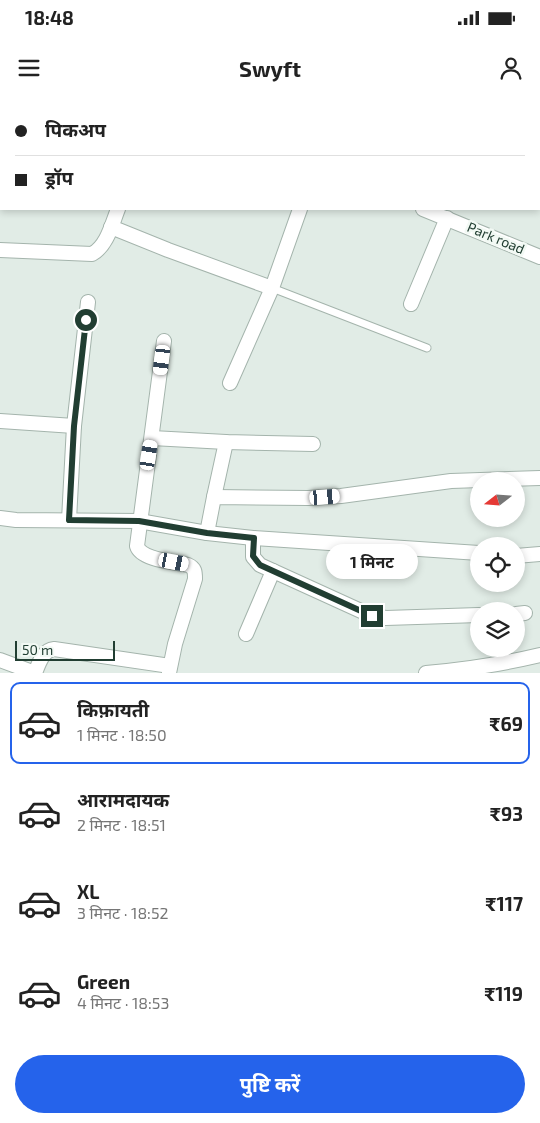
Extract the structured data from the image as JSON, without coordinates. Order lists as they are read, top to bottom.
{
  "streets": {
    "street": ["Park road"]
  },
  "scale_bar": "50 m",
  "north": "left",
  "page": {
    "status": "18:48",
    "header": "Swyft",
    "banner": ["पिकअप", "ड्रॉप"],
    "bubble": "1 मिनट",
    "scale": "50 m",
    "list": [
      {
        "name": "किफ़ायती",
        "note": "1 मिनट · 18:50",
        "value": "₹69"
      },
      {
        "name": "आरामदायक",
        "note": "2 मिनट · 18:51",
        "value": "₹93"
      },
      {
        "name": "XL",
        "note": "3 मिनट · 18:52",
        "value": "₹117"
      },
      {
        "name": "Green",
        "note": "4 मिनट · 18:53",
        "value": "₹119"
      }
    ],
    "buttons": "पुष्टि करें"
  }
}
